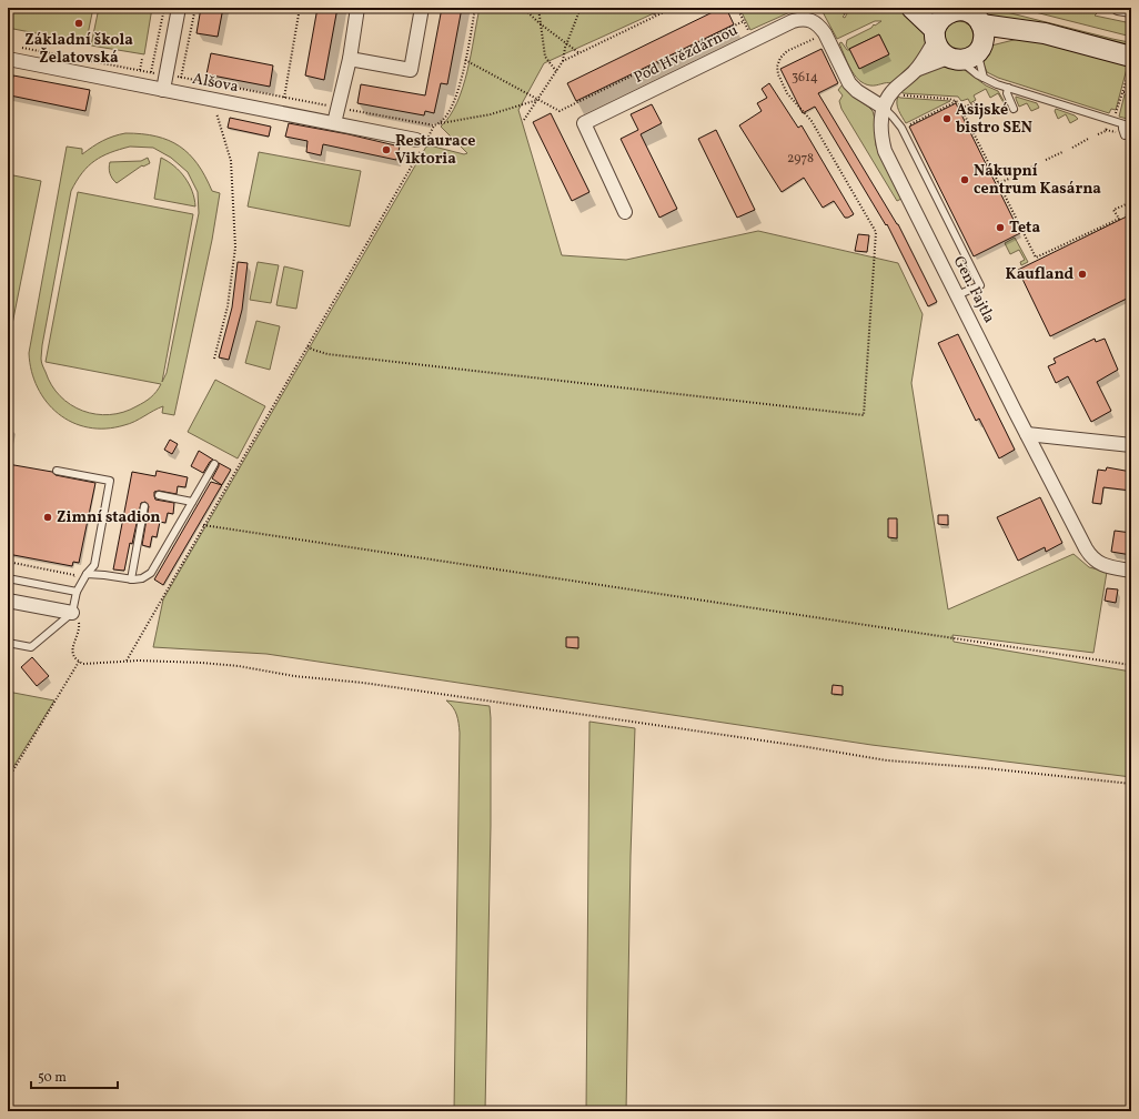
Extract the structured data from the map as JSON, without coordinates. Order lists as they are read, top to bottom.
{
  "streets": {
    "street": ["Pod Hvězdárnou", "Alšova", "Gen. Fajtla"]
  },
  "crossings": [
    ["Pod Hvězdárnou", "Gen. Fajtla"]
  ],
  "places": [
    "Základní škola Želatovská",
    "Asijské bistro SEN",
    "Restaurace Viktoria",
    "Nákupní centrum Kasárna",
    "Teta",
    "Kaufland",
    "Zimní stadion"
  ],
  "house_numbers": ["3614", "2978"],
  "scale_bar": "50 m"
}
